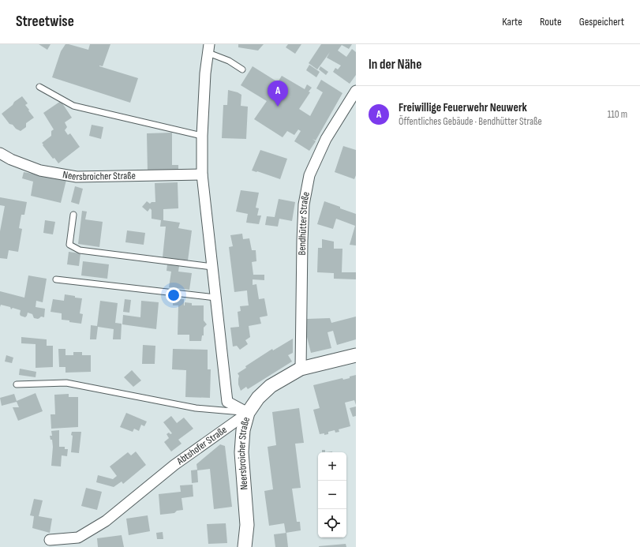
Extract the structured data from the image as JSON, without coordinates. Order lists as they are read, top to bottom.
{
  "streets": {
    "street": ["Neersbroicher Straße", "Bendhütter Straße", "Abtshofer Straße"]
  },
  "crossings": [
    ["Neersbroicher Straße", "Abtshofer Straße"],
    ["Bendhütter Straße", "Abtshofer Straße"]
  ],
  "page": {
    "header": "Streetwise",
    "nav": ["Karte", "Route", "Gespeichert"],
    "heading": "In der Nähe",
    "pins": "A",
    "list": [
      {
        "mark": "A",
        "name": "Freiwillige Feuerwehr Neuwerk",
        "note": "Öffentliches Gebäude · Bendhütter Straße",
        "value": "110 m"
      }
    ],
    "map_buttons": ["+", "−"]
  }
}
